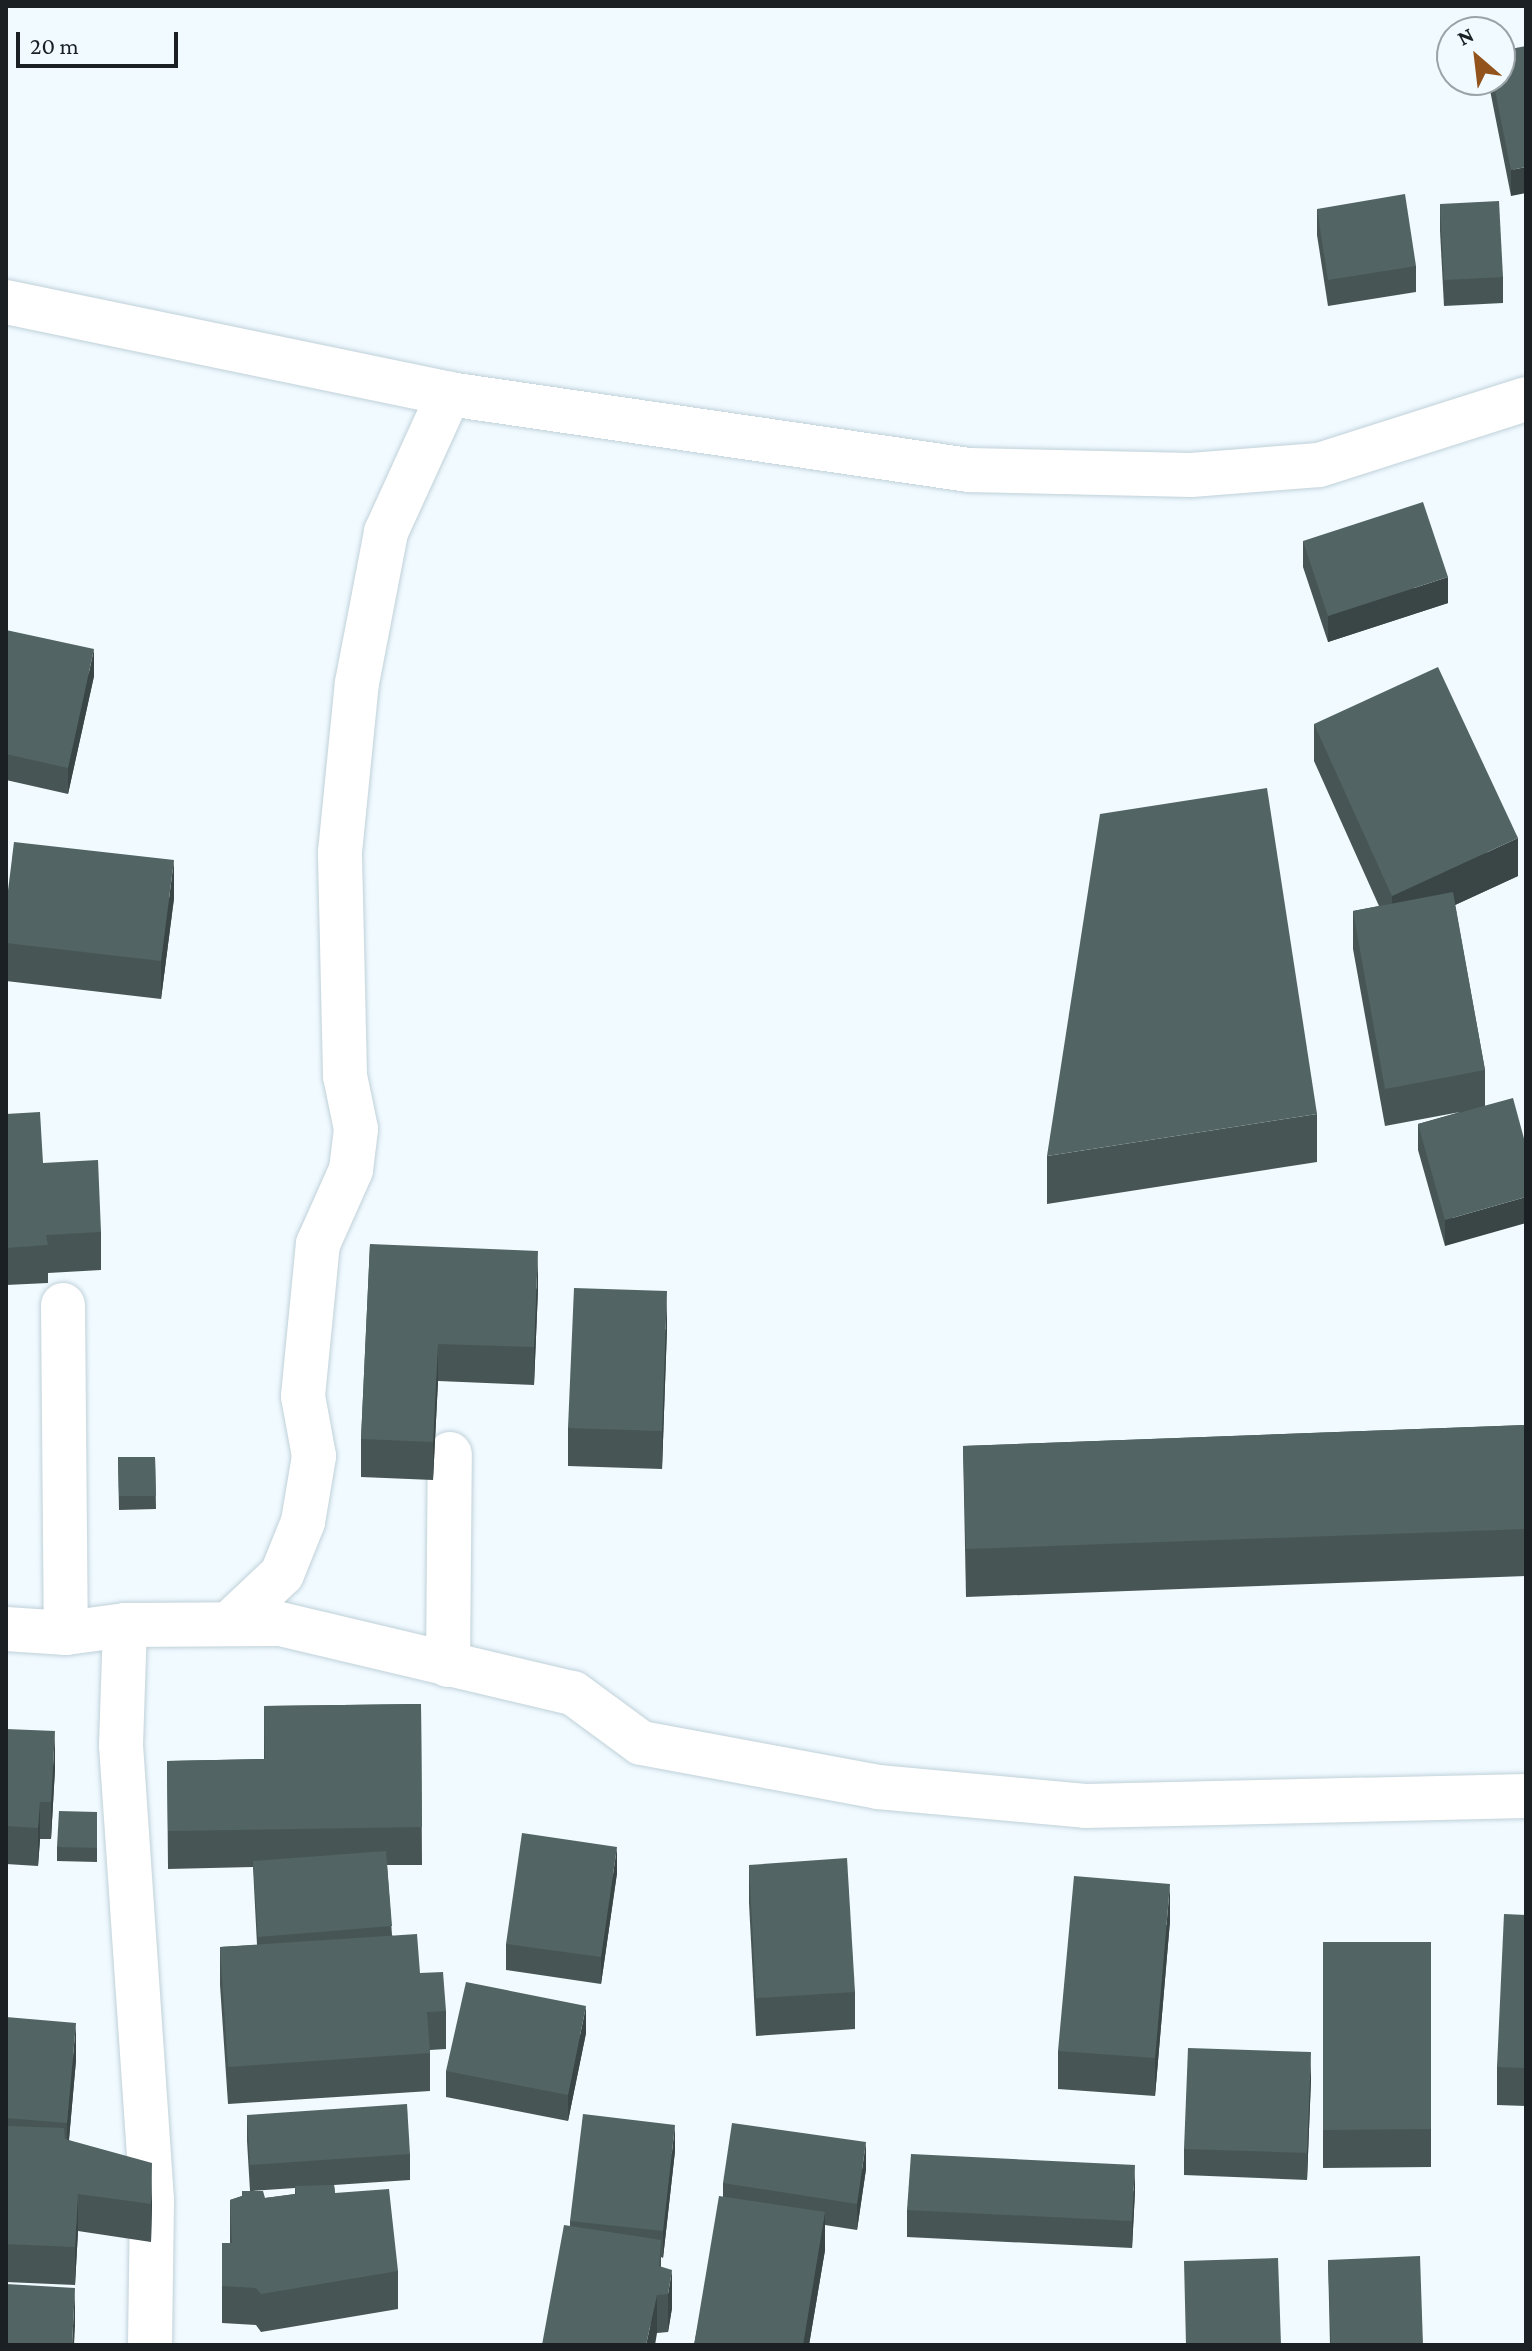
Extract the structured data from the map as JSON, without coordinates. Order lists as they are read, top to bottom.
{
  "scale_bar": "20 m",
  "north": "top left"
}
